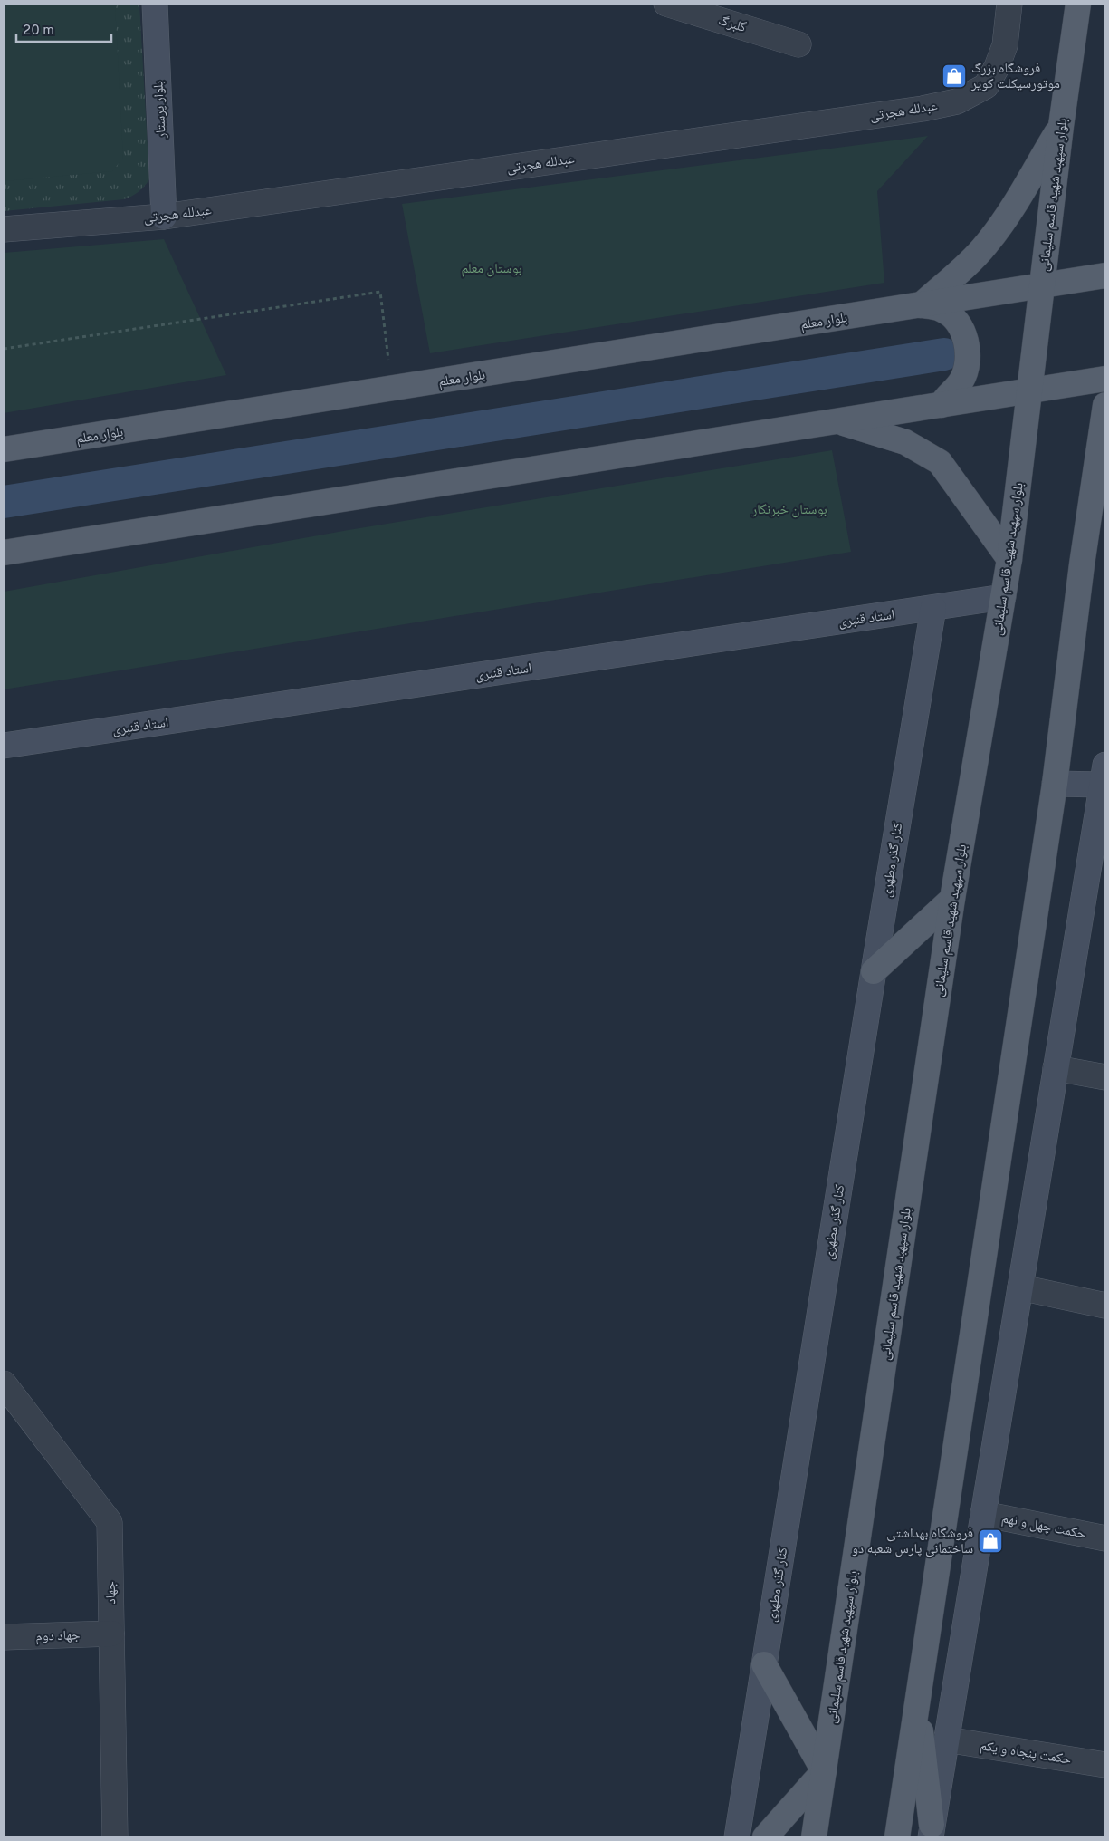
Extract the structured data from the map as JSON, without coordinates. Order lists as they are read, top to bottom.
{
  "streets": {
    "main road": ["بلوار سپهبد شهید قاسم سلیمانی", "بلوار معلم"],
    "street": [
      "گلبرگ",
      "بلوار پرستار",
      "عبدلله هجرتی",
      "استاد قنبری",
      "کنار گذر مطهری",
      "حکمت چهل و نهم",
      "جهاد",
      "جهاد دوم",
      "حکمت پنجاه و یکم"
    ]
  },
  "crossings": [
    ["بلوار پرستار", "عبدلله هجرتی"],
    ["بلوار سپهبد شهید قاسم سلیمانی", "بلوار معلم"],
    ["بلوار سپهبد شهید قاسم سلیمانی", "استاد قنبری"],
    ["استاد قنبری", "کنار گذر مطهری"],
    ["جهاد", "جهاد دوم"]
  ],
  "parks": ["بوستان معلم", "بوستان خبرنگار"],
  "places": {
    "shop": ["فروشگاه بزرگ موتورسیکلت کویر", "فروشگاه بهداشتی ساختمانی پارس شعبه دو"]
  },
  "scale_bar": "20 m"
}
